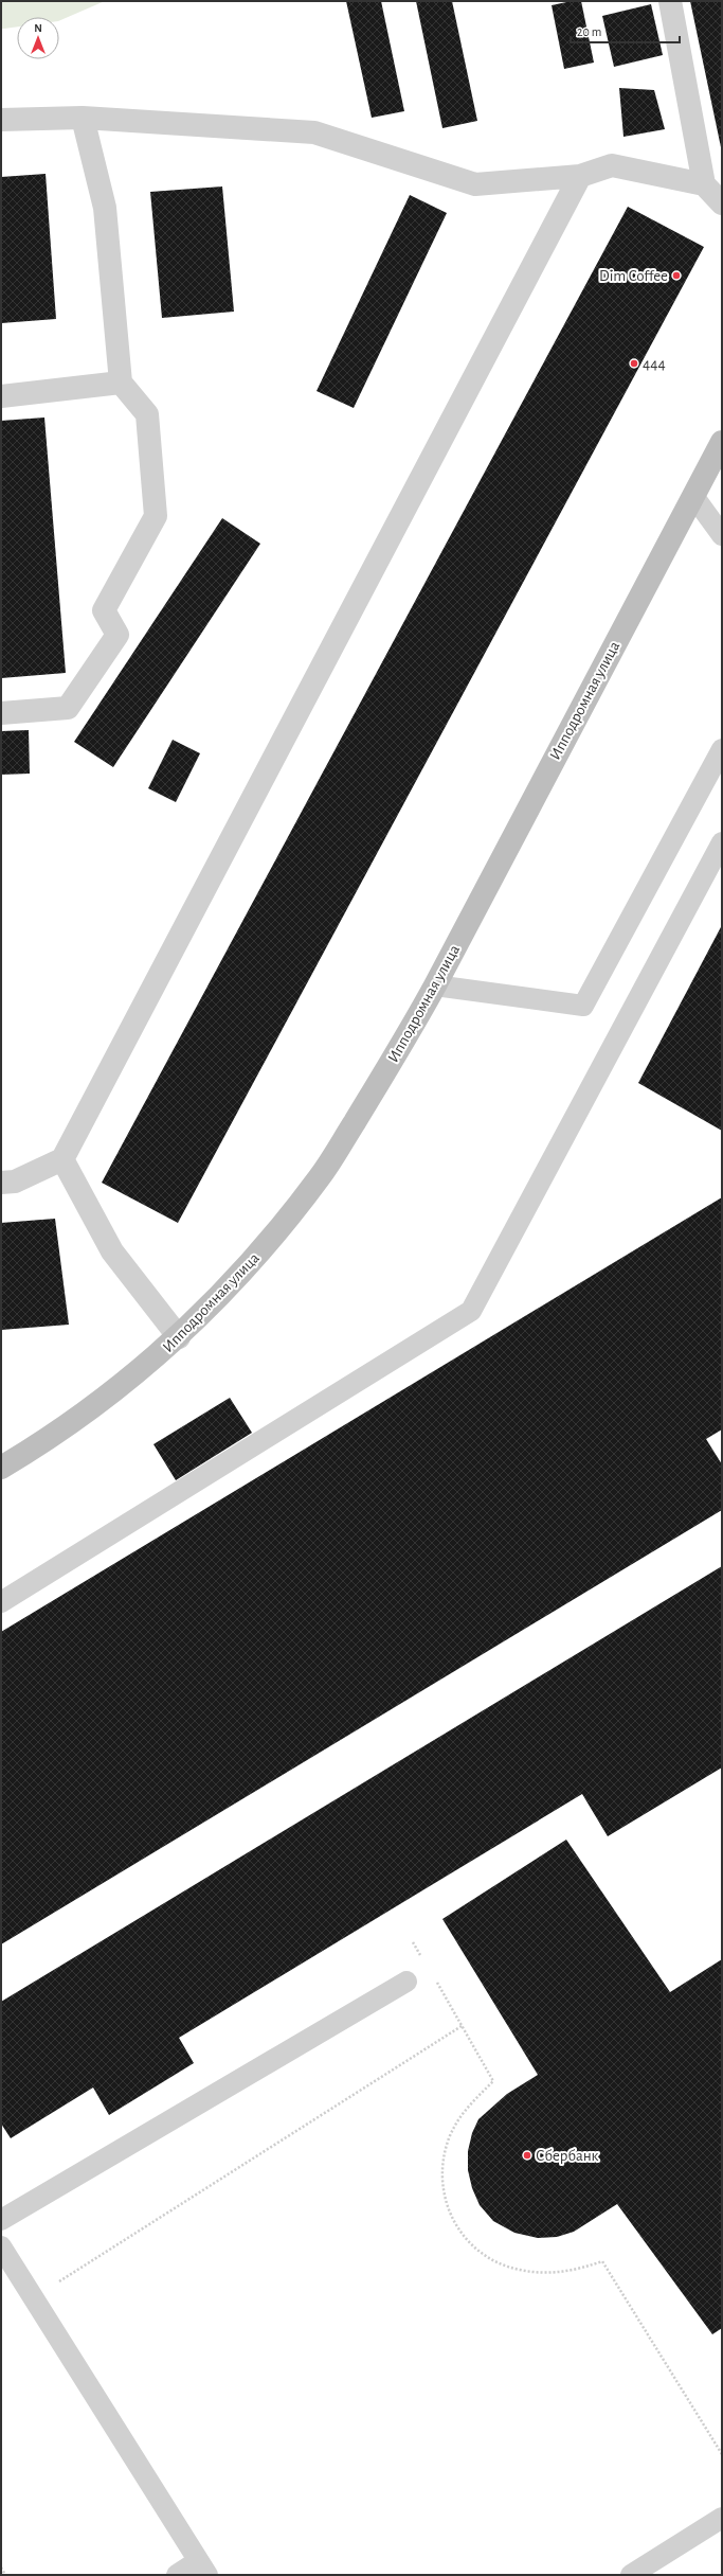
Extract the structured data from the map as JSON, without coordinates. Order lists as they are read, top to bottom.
{
  "streets": {
    "street": ["Ипподромная улица"]
  },
  "places": ["Dim Coffee", "444", "Сбербанк"],
  "scale_bar": "20 m",
  "north": "top"
}
